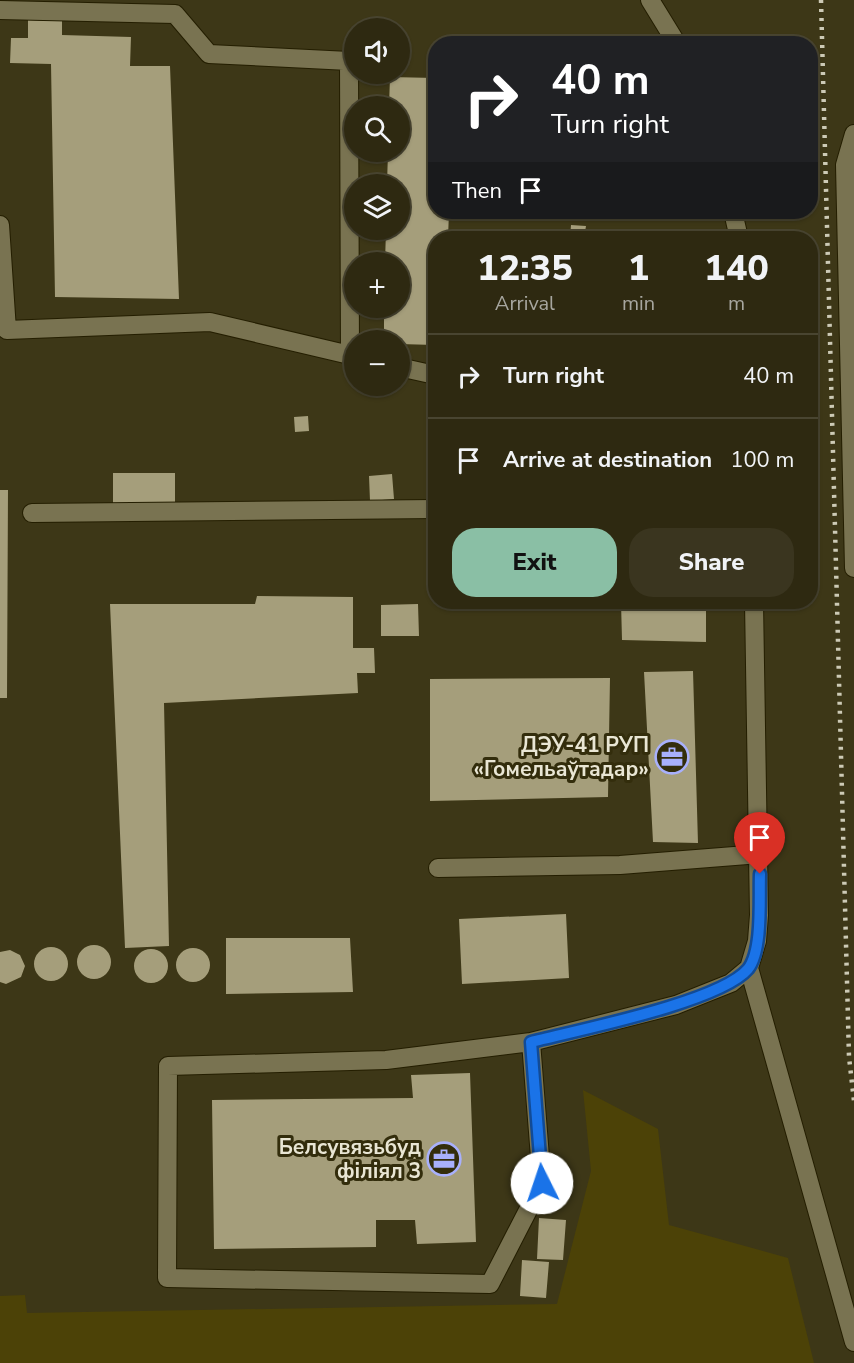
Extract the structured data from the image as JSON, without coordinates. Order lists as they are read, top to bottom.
{
  "places": {
    "office": ["ДЭУ-41 РУП «Гомельаўтадар»", "Белсувязьбуд філіял 3"]
  },
  "page": {
    "map_buttons": ["+", "−"],
    "turn": ["40 m", "Turn right"],
    "then": "Then",
    "eta": [
      "12:35",
      "Arrival",
      "1",
      "min",
      "140",
      "m"
    ],
    "list": [
      {
        "name": "Turn right",
        "value": "40 m"
      },
      {
        "name": "Arrive at destination",
        "value": "100 m"
      }
    ],
    "buttons": ["Exit", "Share"]
  }
}
